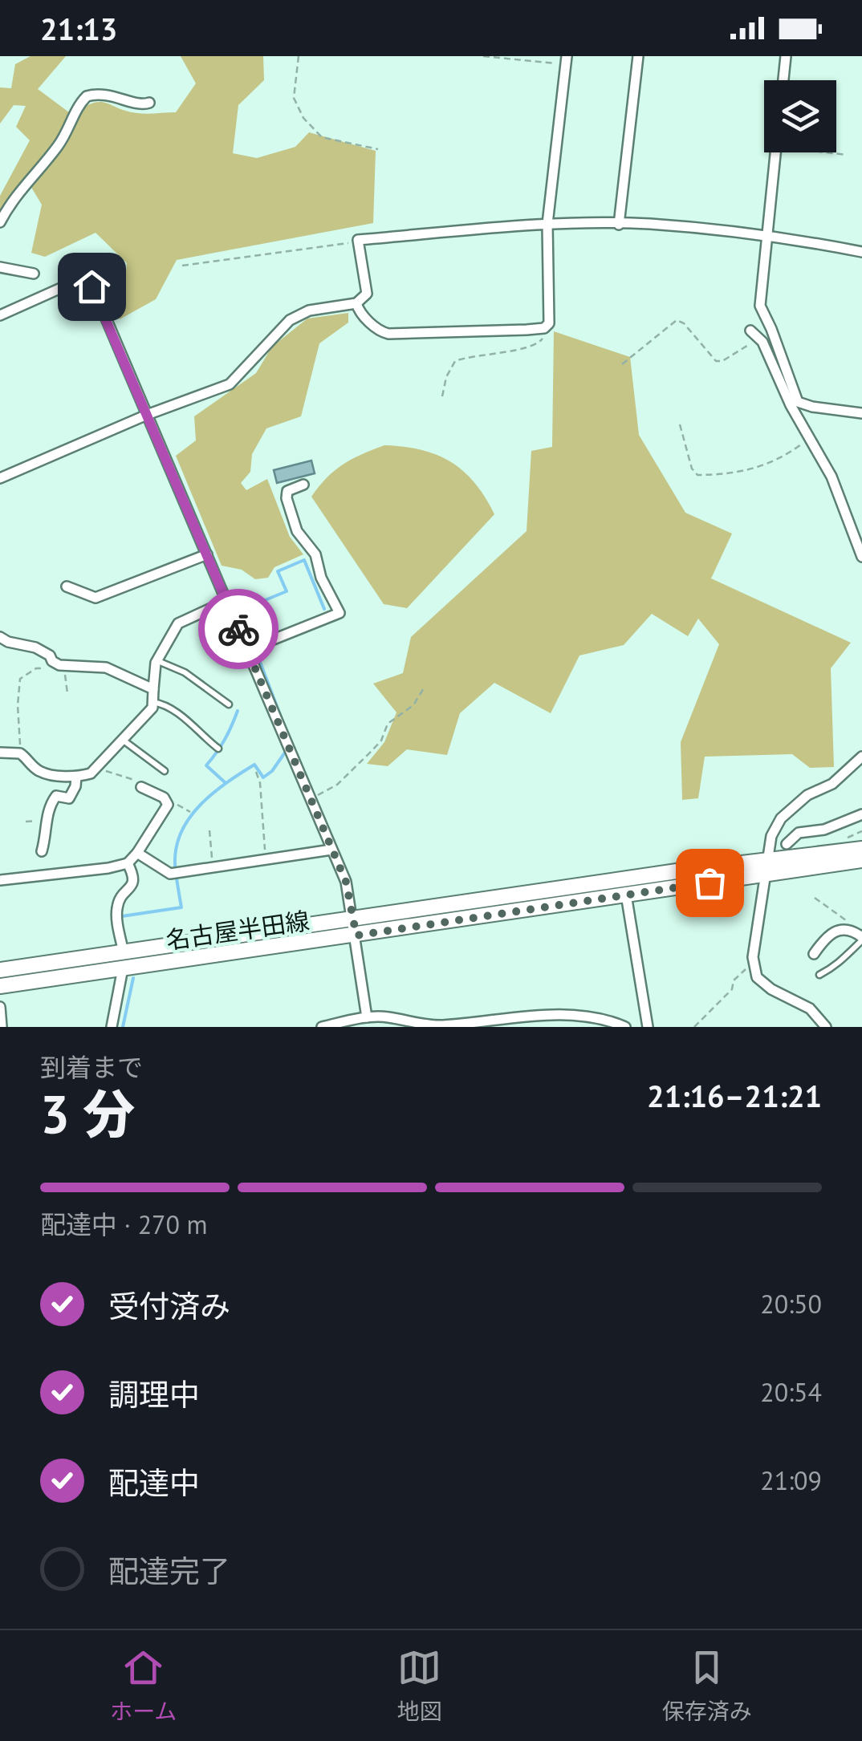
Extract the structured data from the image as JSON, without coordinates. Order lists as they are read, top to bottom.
{
  "streets": {
    "main road": ["名古屋半田線"]
  },
  "page": {
    "status": "21:13",
    "heading": ["3 分", "到着まで", "21:16–21:21"],
    "bar": "配達中 · 270 m",
    "list": [
      ["受付済み", "20:50"],
      ["調理中", "20:54"],
      ["配達中", "21:09"],
      "配達完了"
    ],
    "tabs": ["ホーム", "地図", "保存済み"]
  }
}
